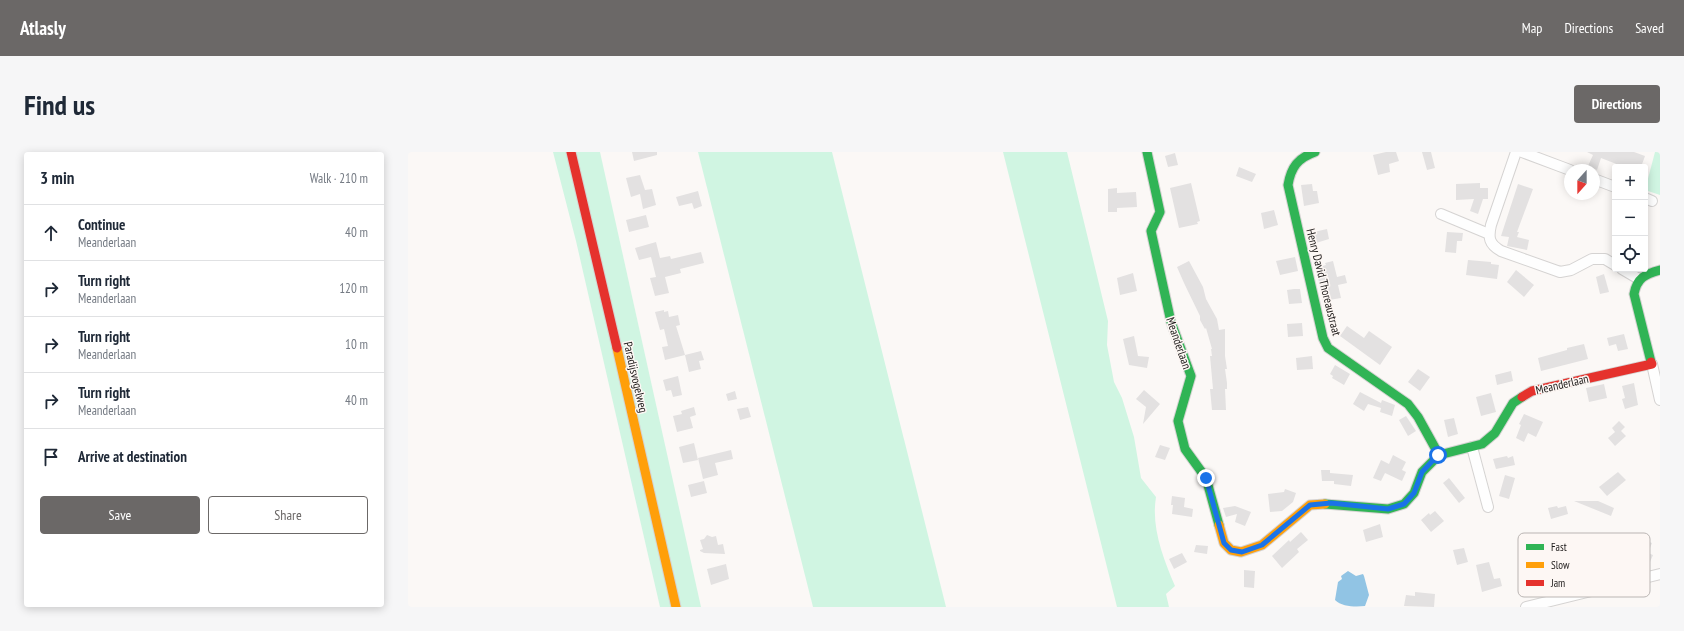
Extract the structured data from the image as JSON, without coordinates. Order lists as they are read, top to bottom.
{
  "streets": {
    "street": ["Henry David Thoreaustraat", "Meanderlaan", "Paradijsvogelweg"]
  },
  "crossings": [
    ["Henry David Thoreaustraat", "Meanderlaan"]
  ],
  "legend": ["Fast", "Slow", "Jam"],
  "north": "bottom",
  "page": {
    "header": "Atlasly",
    "nav": ["Map", "Directions", "Saved"],
    "buttons": [
      "Directions",
      ["Save", "Share"]
    ],
    "title": "Find us",
    "heading": ["3 min", "Walk · 210 m"],
    "map_buttons": ["+", "−"],
    "list": [
      ["Continue", "Meanderlaan", "40 m"],
      ["Turn right", "Meanderlaan", "120 m"],
      ["Turn right", "Meanderlaan", "10 m"],
      ["Turn right", "Meanderlaan", "40 m"],
      "Arrive at destination"
    ]
  }
}
